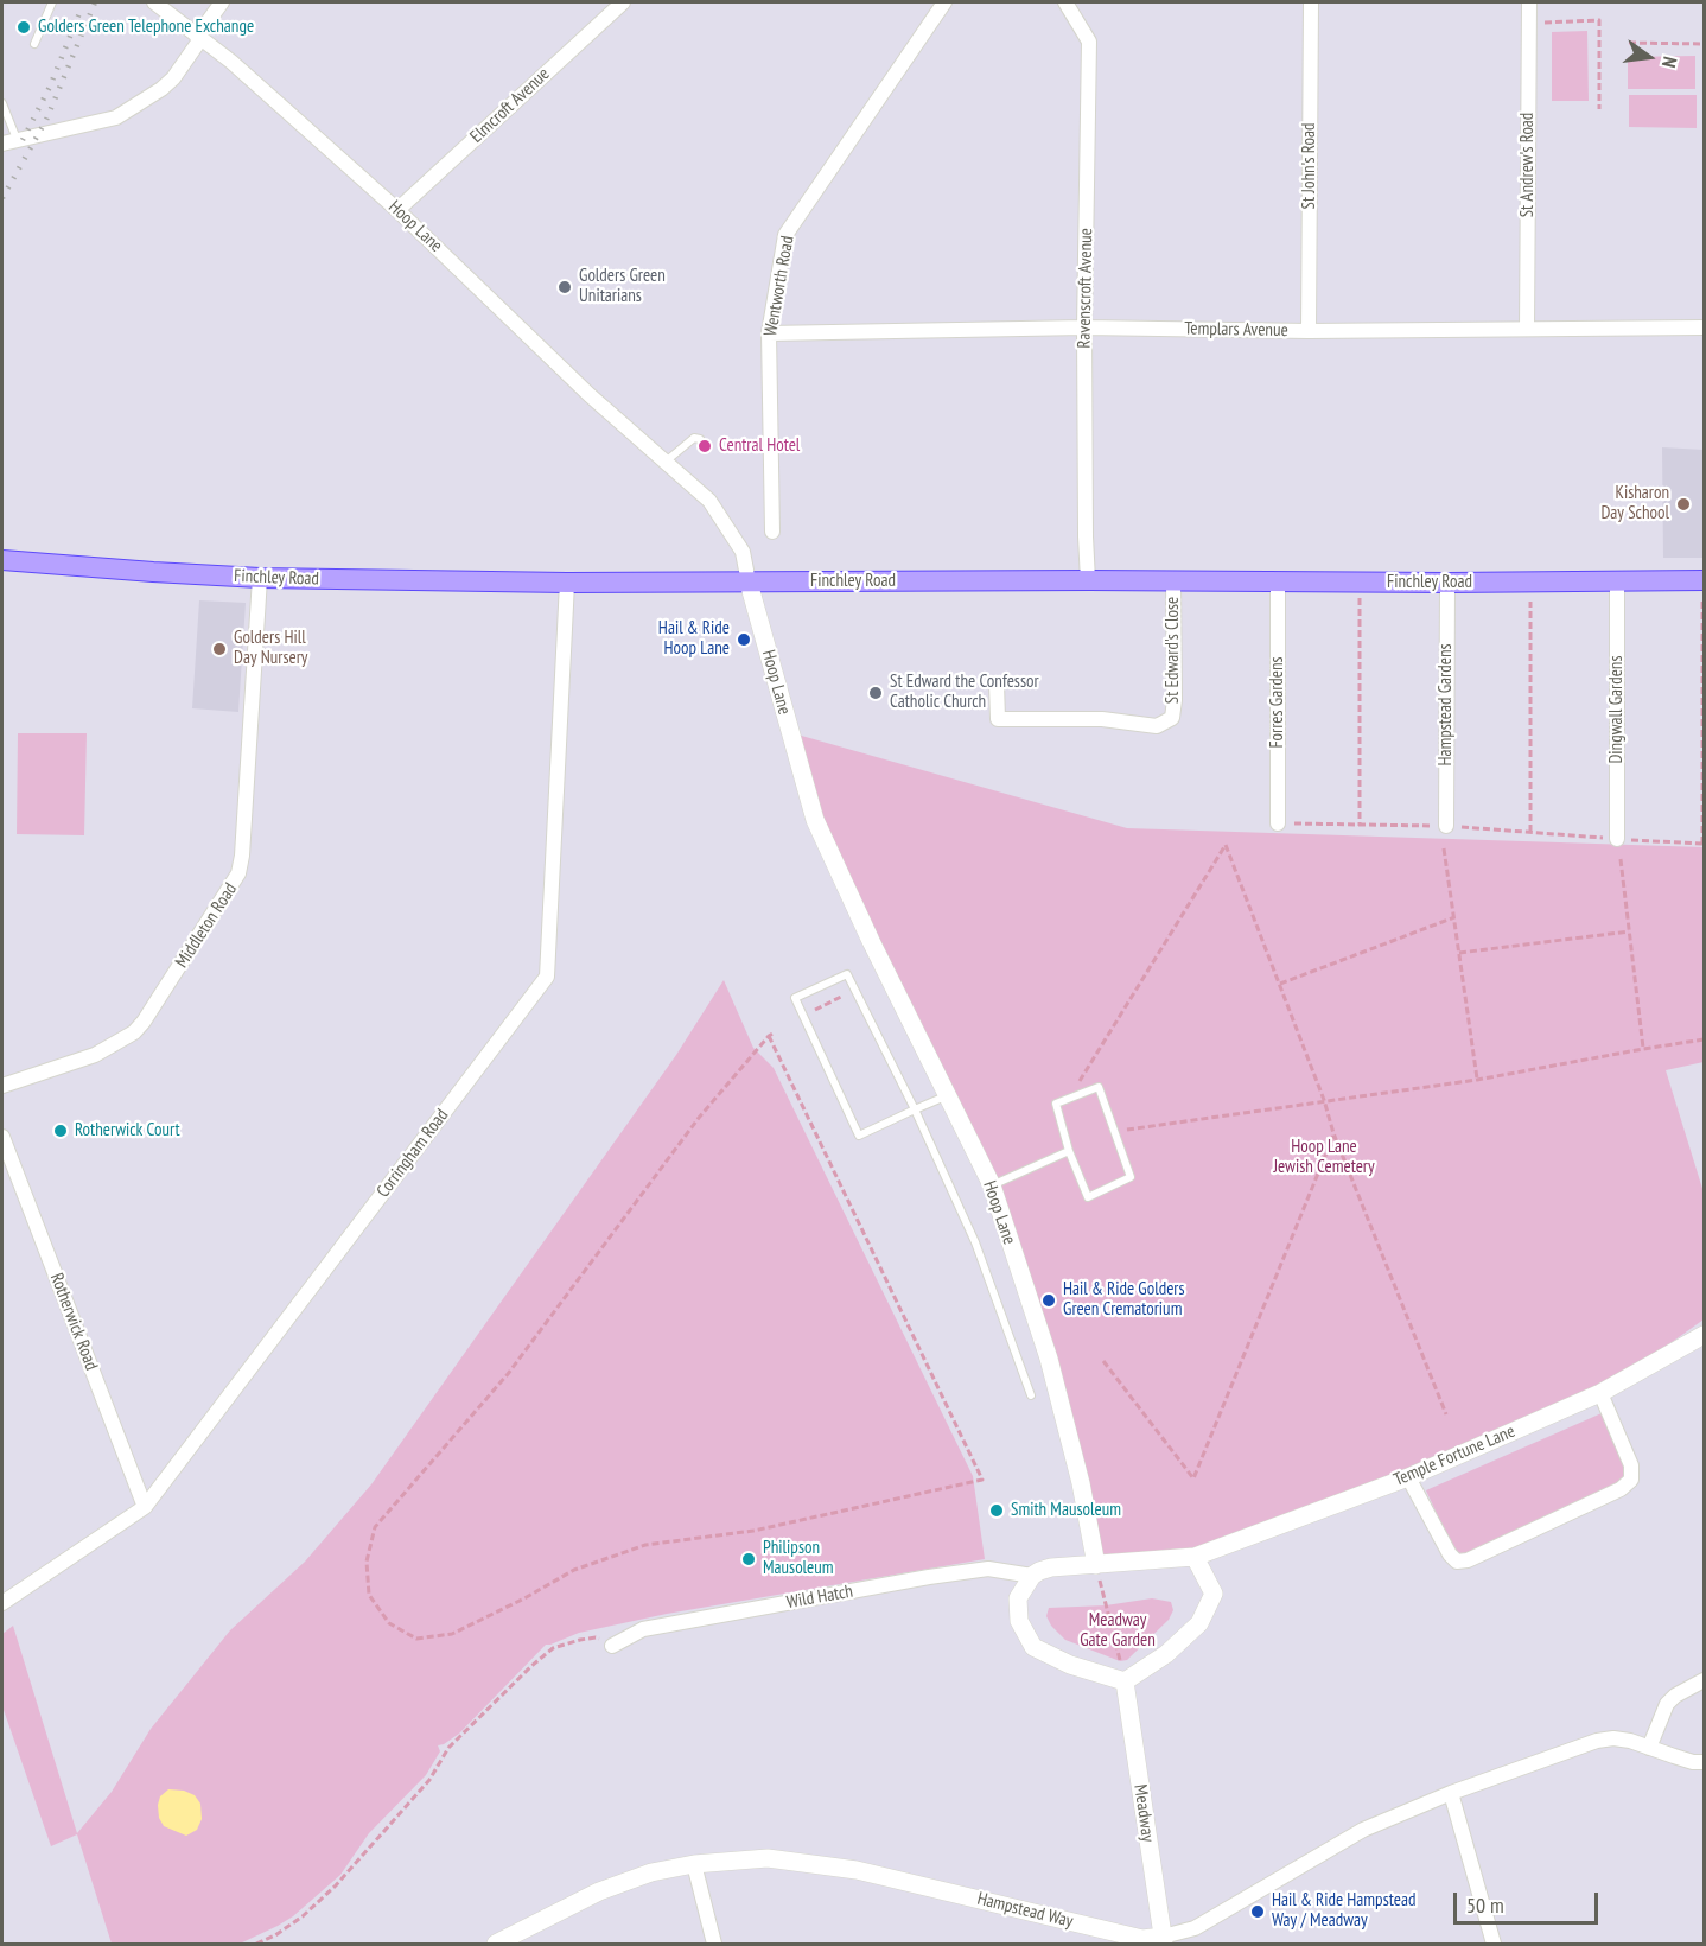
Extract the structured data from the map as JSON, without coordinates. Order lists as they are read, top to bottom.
{
  "streets": {
    "main road": ["Finchley Road"],
    "street": [
      "Elmcroft Avenue",
      "St Andrew's Road",
      "St John's Road",
      "Hoop Lane",
      "Wentworth Road",
      "Ravenscroft Avenue",
      "Templars Avenue",
      "St Edward's Close",
      "Forres Gardens",
      "Hampstead Gardens",
      "Dingwall Gardens",
      "Middleton Road",
      "Corringham Road",
      "Rotherwick Road",
      "Temple Fortune Lane",
      "Wild Hatch",
      "Meadway",
      "Hampstead Way"
    ]
  },
  "crossings": [
    ["Elmcroft Avenue", "Hoop Lane"],
    ["St Andrew's Road", "Templars Avenue"],
    ["St John's Road", "Templars Avenue"],
    ["Hoop Lane", "Finchley Road"],
    ["Hoop Lane", "Temple Fortune Lane"],
    ["Wentworth Road", "Templars Avenue"],
    ["Ravenscroft Avenue", "Templars Avenue"],
    ["Ravenscroft Avenue", "Finchley Road"],
    ["Finchley Road", "St Edward's Close"],
    ["Finchley Road", "Forres Gardens"],
    ["Finchley Road", "Hampstead Gardens"],
    ["Finchley Road", "Dingwall Gardens"],
    ["Finchley Road", "Middleton Road"],
    ["Finchley Road", "Corringham Road"],
    ["Corringham Road", "Rotherwick Road"],
    ["Temple Fortune Lane", "Wild Hatch"],
    ["Meadway", "Hampstead Way"]
  ],
  "parks": ["Hoop Lane Jewish Cemetery", "Meadway Gate Garden"],
  "places": [
    "Golders Green Telephone Exchange",
    "Golders Green Unitarians",
    "Central Hotel",
    "Kisharon Day School",
    "Hail & Ride Hoop Lane",
    "Golders Hill Day Nursery",
    "St Edward the Confessor Catholic Church",
    "Rotherwick Court",
    "Hail & Ride Golders Green Crematorium",
    "Smith Mausoleum",
    "Philipson Mausoleum",
    "Hail & Ride Hampstead Way / Meadway"
  ],
  "scale_bar": "50 m",
  "north": "right"
}
